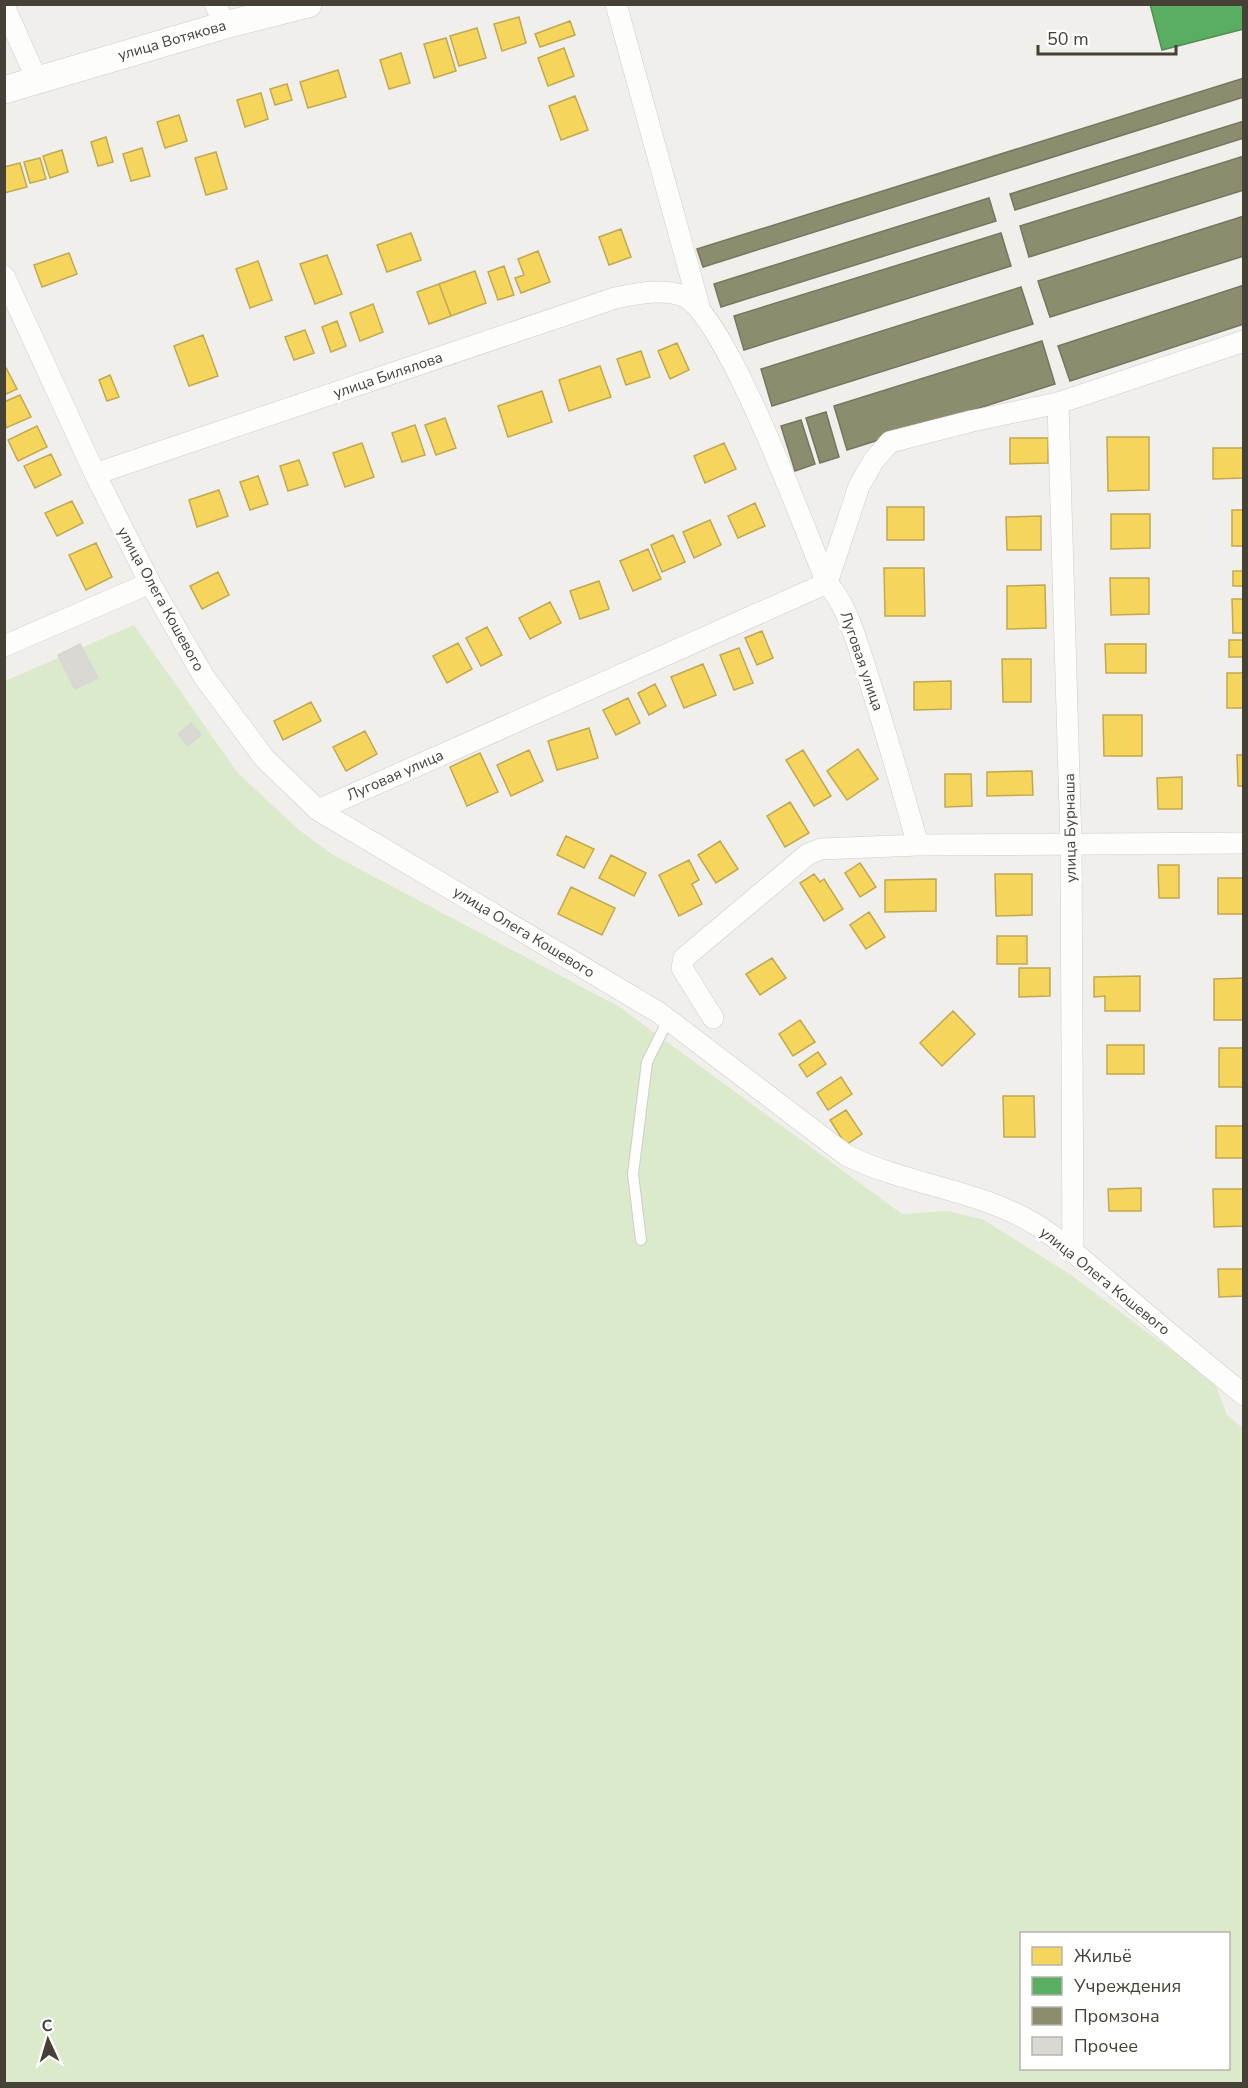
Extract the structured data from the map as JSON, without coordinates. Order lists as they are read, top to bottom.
{
  "streets": {
    "street": [
      "улица Вотякова",
      "улица Билялова",
      "улица Олега Кошевого",
      "Луговая улица",
      "улица Бурнаша"
    ]
  },
  "crossings": [
    ["улица Билялова", "улица Олега Кошевого"],
    ["улица Олега Кошевого", "Луговая улица"],
    ["улица Олега Кошевого", "улица Бурнаша"]
  ],
  "legend": [
    "Жильё",
    "Учреждения",
    "Промзона",
    "Прочее"
  ],
  "scale_bar": "50 m",
  "north": "top"
}
